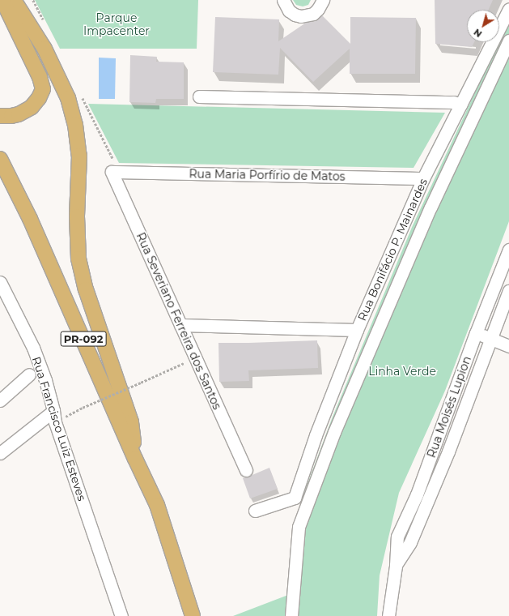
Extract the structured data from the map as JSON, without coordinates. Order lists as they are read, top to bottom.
{
  "streets": {
    "main road": ["PR-092"],
    "street": [
      "Rua Maria Porfírio de Matos",
      "Rua Bonifácio P. Mainardes",
      "Rua Severiano Ferreira dos Santos",
      "Rua Moisés Lupion",
      "Rua Francisco Luiz Esteves"
    ]
  },
  "crossings": [
    ["Rua Maria Porfírio de Matos", "Rua Bonifácio P. Mainardes"],
    ["Rua Maria Porfírio de Matos", "Rua Severiano Ferreira dos Santos"]
  ],
  "parks": ["Parque Impacenter", "Linha Verde"],
  "north": "bottom left"
}
